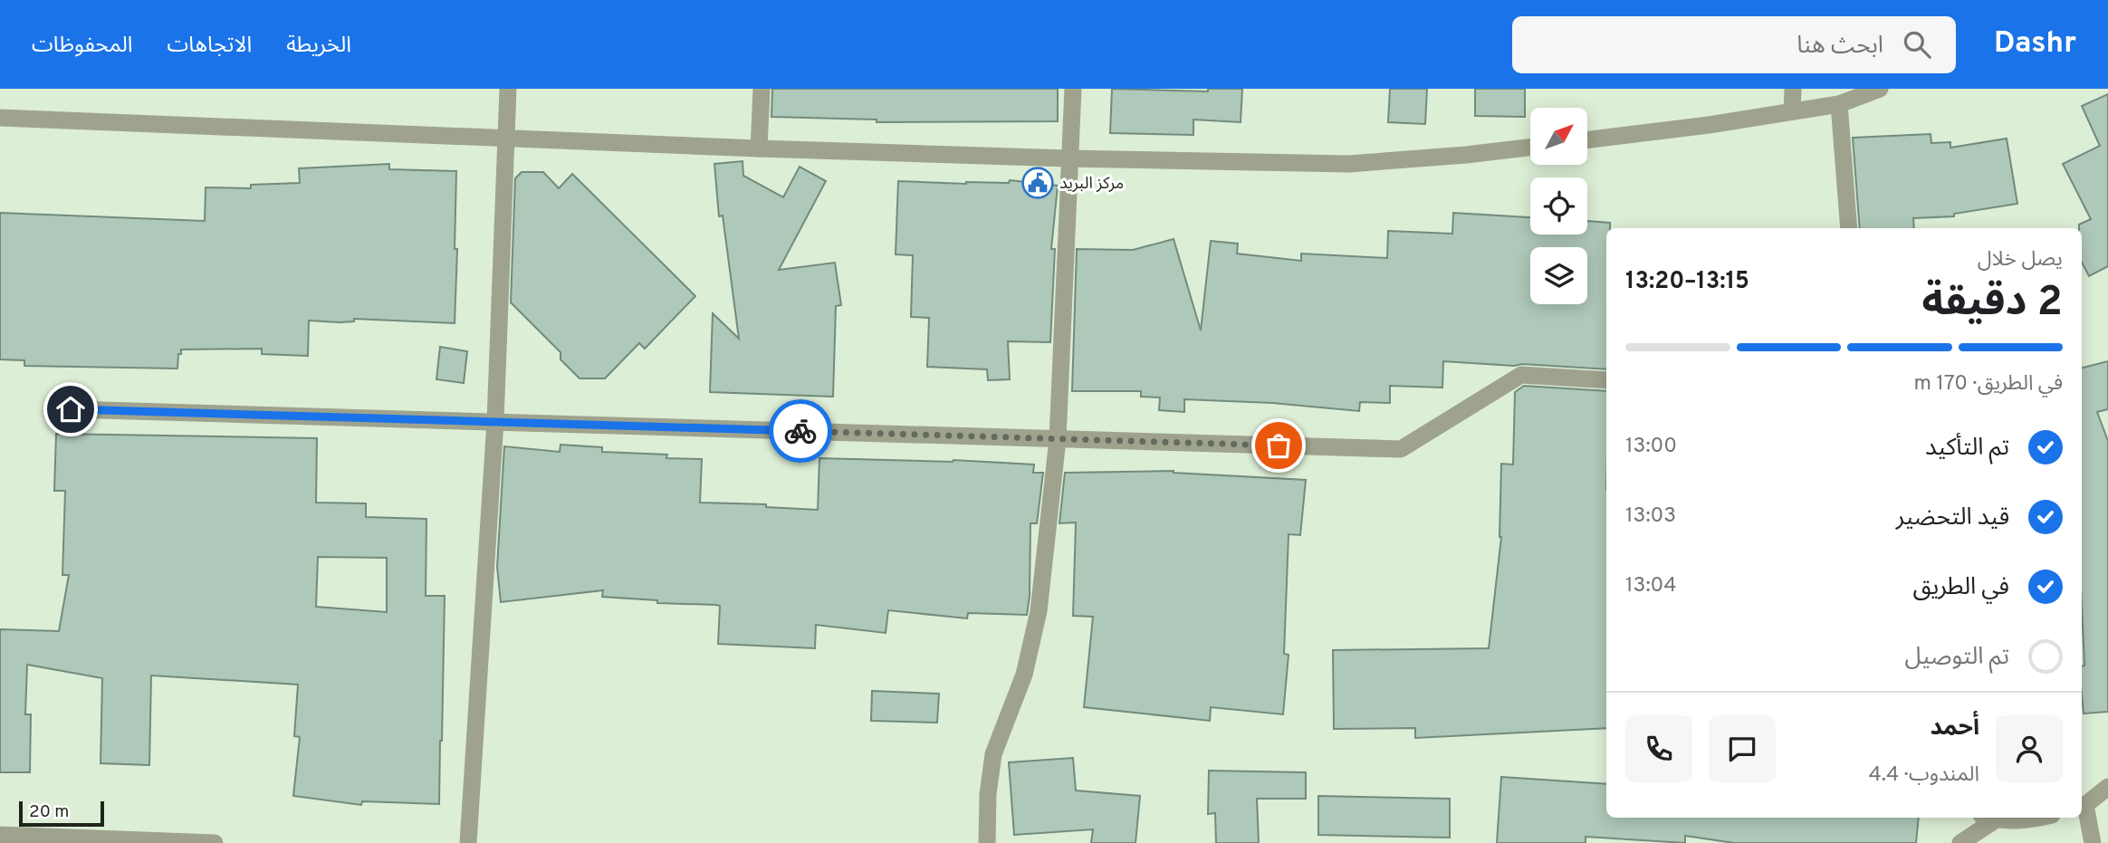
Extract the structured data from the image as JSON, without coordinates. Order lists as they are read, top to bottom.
{
  "places": {
    "public building": ["مركز البريد"]
  },
  "scale_bar": "20 m",
  "north": "top right",
  "page": {
    "header": "Dashr",
    "search": "ابحث هنا",
    "nav": ["الخريطة", "الاتجاهات", "المحفوظات"],
    "heading": ["2 دقيقة", "يصل خلال", "13:15–13:20"],
    "panel": ["أحمد", "المندوب · 4.4"],
    "bar": "في الطريق · 170 m",
    "list": [
      ["تم التأكيد", "13:00"],
      ["قيد التحضير", "13:03"],
      ["في الطريق", "13:04"],
      "تم التوصيل"
    ],
    "scale": "20 m"
  }
}
